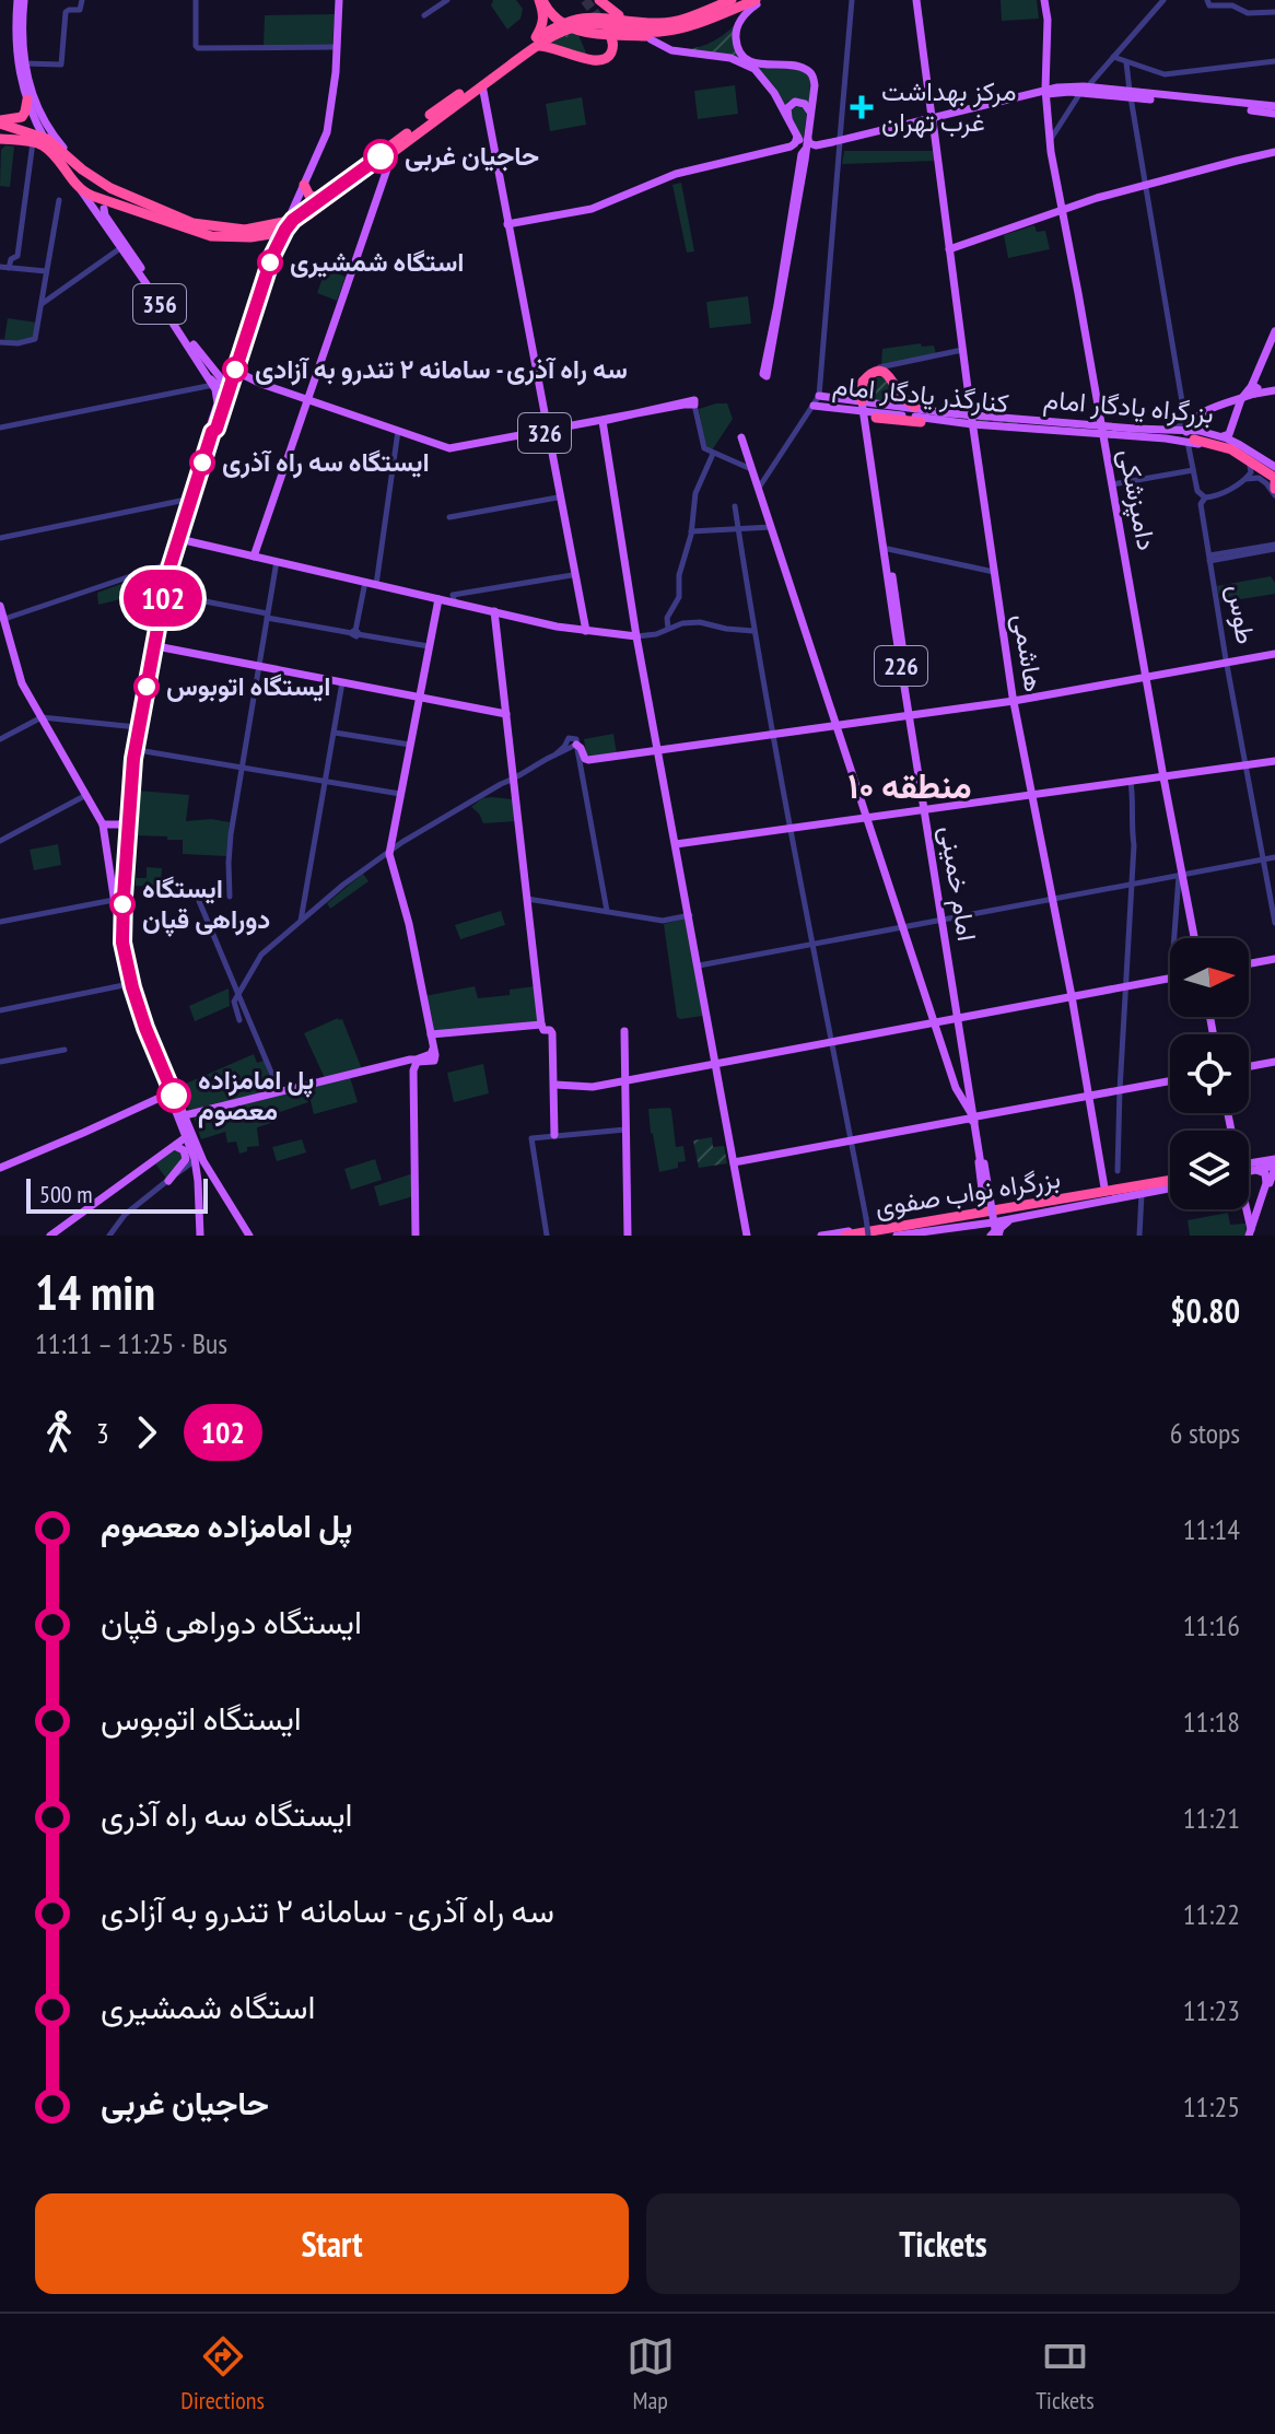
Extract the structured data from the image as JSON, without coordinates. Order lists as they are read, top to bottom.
{
  "streets": {
    "highway": ["بزرگراه یادگار امام", "بزرگراه نواب صفوی"],
    "main road": [
      "356",
      "کنارگذر یادگار امام",
      "326",
      "دامپزشکی",
      "هاشمی",
      "226",
      "امام خمینی"
    ],
    "street": ["طوس"]
  },
  "crossings": [
    ["کنارگذر یادگار امام", "بزرگراه یادگار امام"],
    ["کنارگذر یادگار امام", "دامپزشکی"],
    ["کنارگذر یادگار امام", "طوس"],
    ["کنارگذر یادگار امام", "هاشمی"],
    ["کنارگذر یادگار امام", "امام خمینی"],
    ["بزرگراه یادگار امام", "دامپزشکی"],
    ["بزرگراه یادگار امام", "طوس"],
    ["هاشمی", "بزرگراه نواب صفوی"]
  ],
  "districts": ["منطقه ۱۰"],
  "places": {
    "health": ["مرکز بهداشت غرب تهران"],
    "other": [
      "حاجیان غربی",
      "استگاه شمشیری",
      "سه راه آذری - سامانه ۲ تندرو به آزادی",
      "ایستگاه سه راه آذری",
      "ایستگاه اتوبوس",
      "ایستگاه دوراهی قپان",
      "پل امامزاده معصوم"
    ]
  },
  "lines": ["bus line 102"],
  "scale_bar": "500 m",
  "north": "right",
  "page": {
    "on_map": "102",
    "scale": "500 m",
    "heading": ["14 min", "11:11 – 11:25 · Bus", "$0.80"],
    "legs": ["3", "102", "6 stops"],
    "list": [
      {
        "name": "پل امامزاده معصوم",
        "value": "11:14"
      },
      {
        "name": "ایستگاه دوراهی قپان",
        "value": "11:16"
      },
      {
        "name": "ایستگاه اتوبوس",
        "value": "11:18"
      },
      {
        "name": "ایستگاه سه راه آذری",
        "value": "11:21"
      },
      {
        "name": "سه راه آذری - سامانه ۲ تندرو به آزادی",
        "value": "11:22"
      },
      {
        "name": "استگاه شمشیری",
        "value": "11:23"
      },
      {
        "name": "حاجیان غربی",
        "value": "11:25"
      }
    ],
    "buttons": ["Start", "Tickets"],
    "tabs": ["Directions", "Map", "Tickets"]
  }
}
